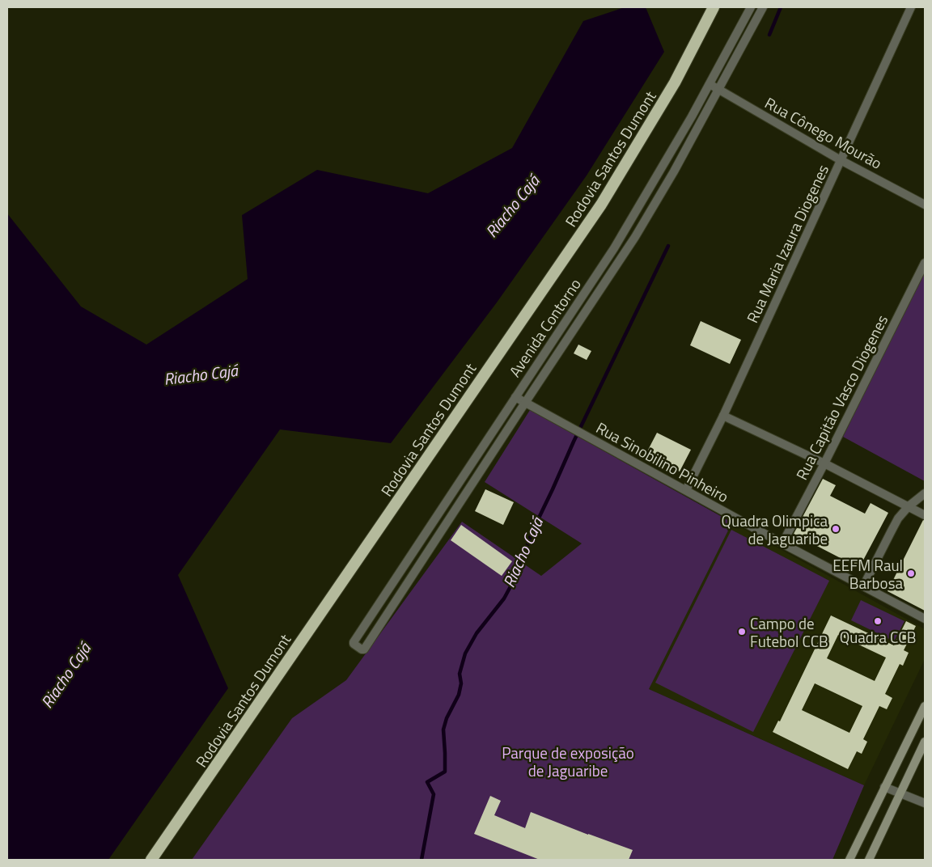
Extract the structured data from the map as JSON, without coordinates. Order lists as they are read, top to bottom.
{
  "streets": {
    "highway": ["Rodovia Santos Dumont"],
    "street": [
      "Rua Cônego Mourão",
      "Rua Maria Izaura Diogenes",
      "Avenida Contorno",
      "Rua Capitão Vasco Diogenes",
      "Rua Sinobilino Pinheiro"
    ]
  },
  "crossings": [
    ["Rua Cônego Mourão", "Rua Maria Izaura Diogenes"],
    ["Rua Cônego Mourão", "Avenida Contorno"],
    ["Rua Maria Izaura Diogenes", "Rua Sinobilino Pinheiro"],
    ["Avenida Contorno", "Rua Sinobilino Pinheiro"],
    ["Rua Capitão Vasco Diogenes", "Rua Sinobilino Pinheiro"]
  ],
  "water": ["Riacho Cajá"],
  "parks": ["Parque de exposição de Jaguaribe"],
  "places": [
    "Quadra Olimpica de Jaguaribe",
    "EEFM Raul Barbosa",
    "Quadra CCB",
    "Campo de Futebol CCB"
  ]
}
